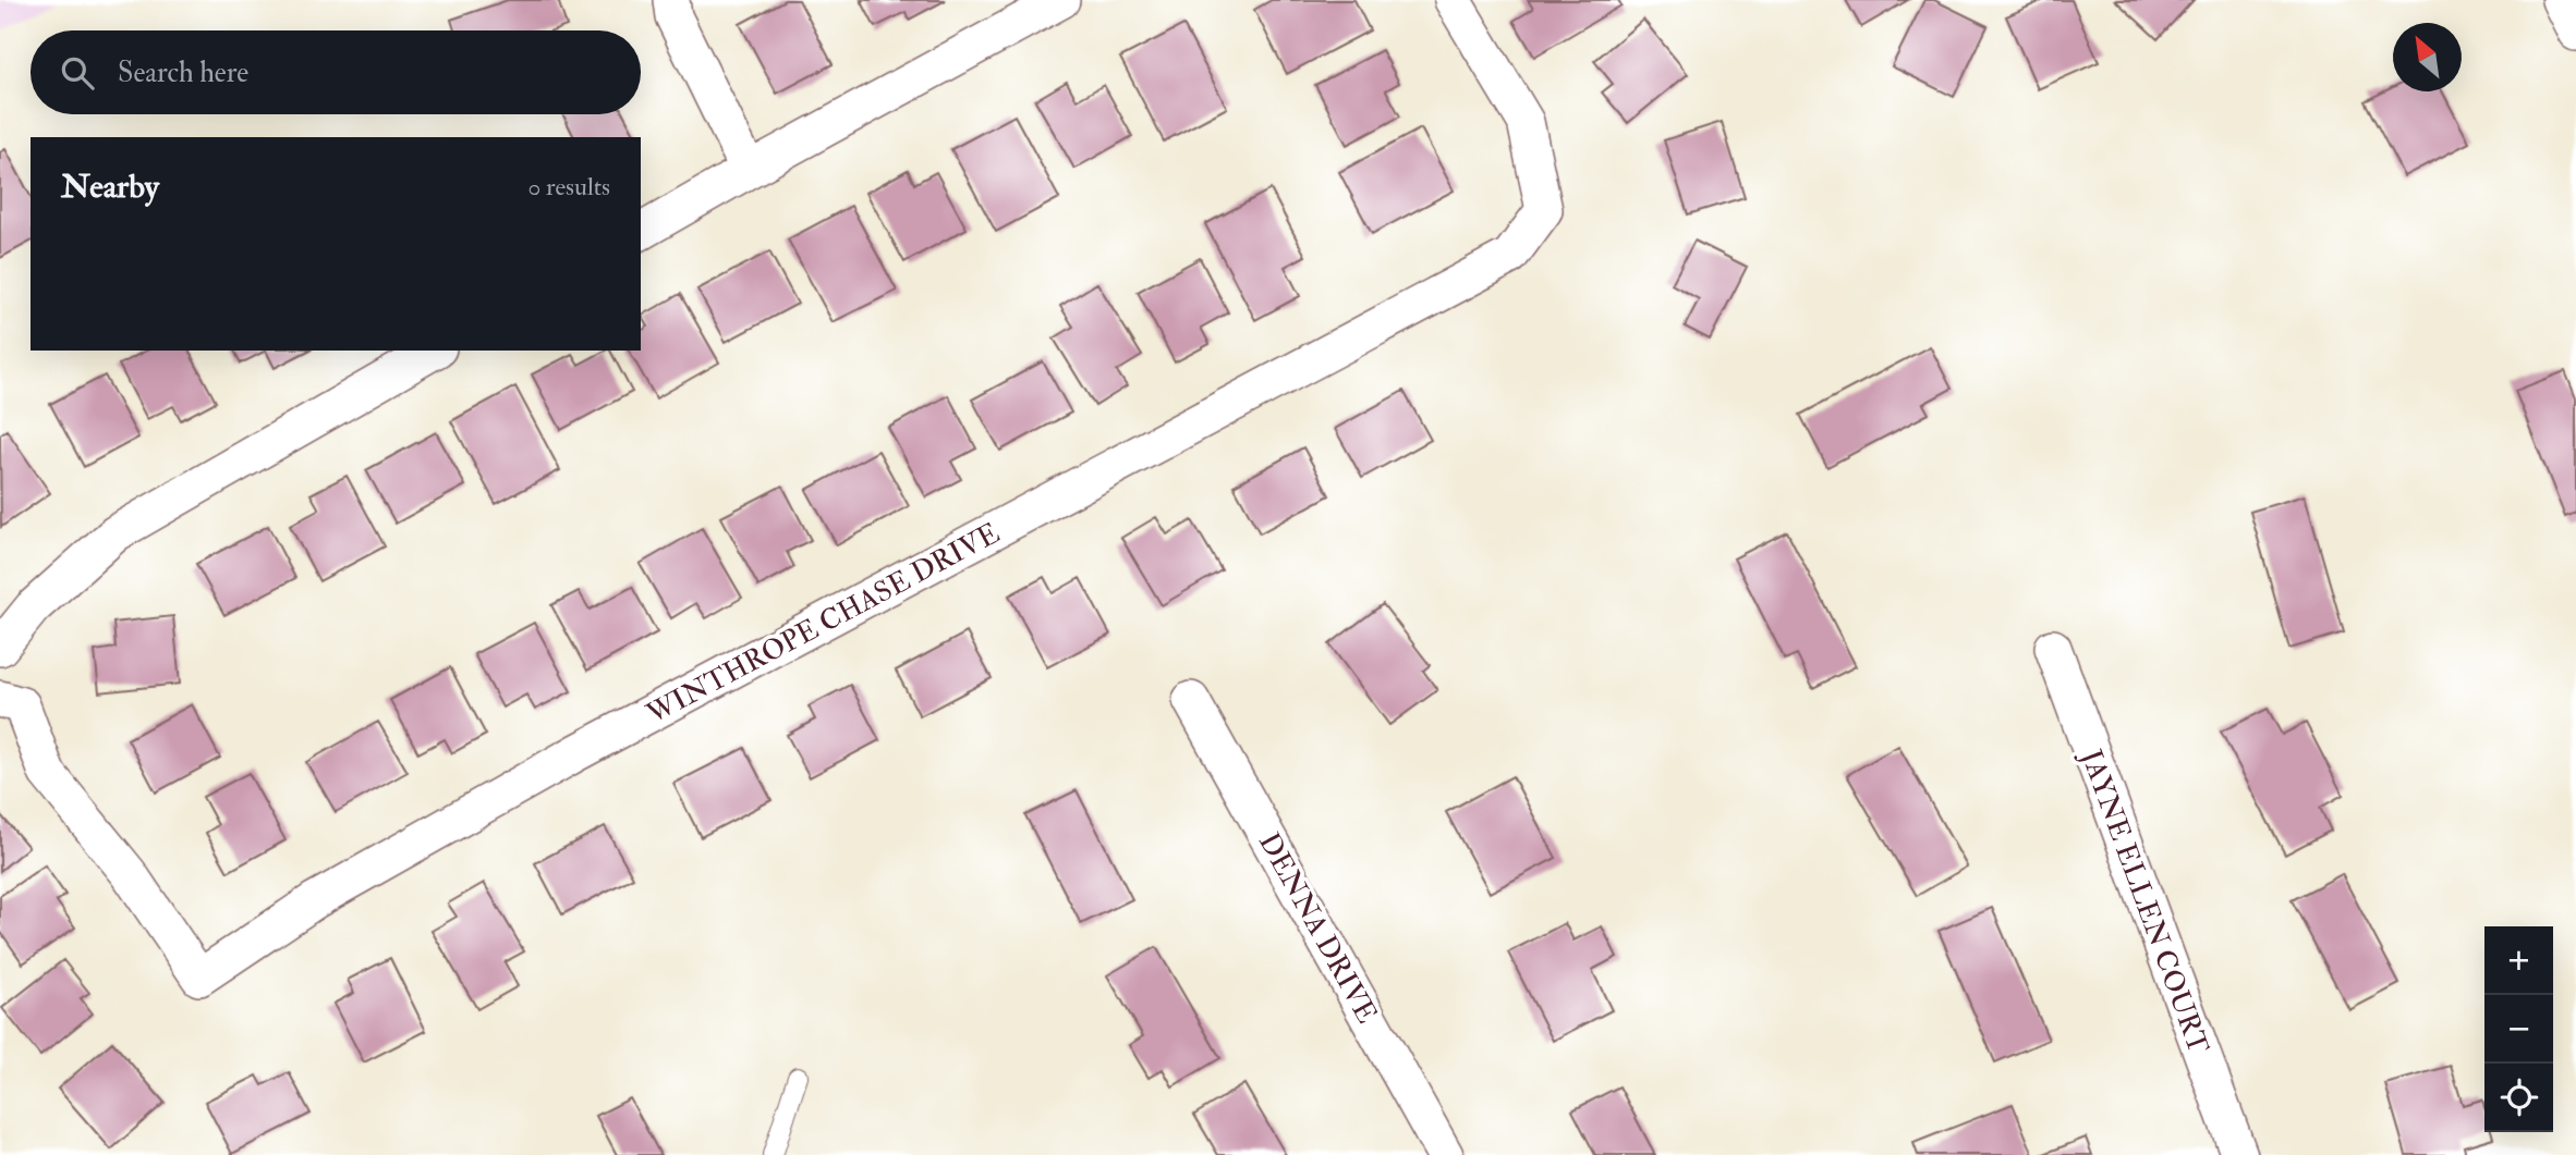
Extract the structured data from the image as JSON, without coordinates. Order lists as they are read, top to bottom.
{
  "streets": {
    "street": ["WINTHROPE CHASE DRIVE", "JAYNE ELLEN COURT", "DENNA DRIVE"]
  },
  "north": "top left",
  "page": {
    "search": "Search here",
    "heading": ["Nearby", "0 results"],
    "map_buttons": ["+", "−"]
  }
}
